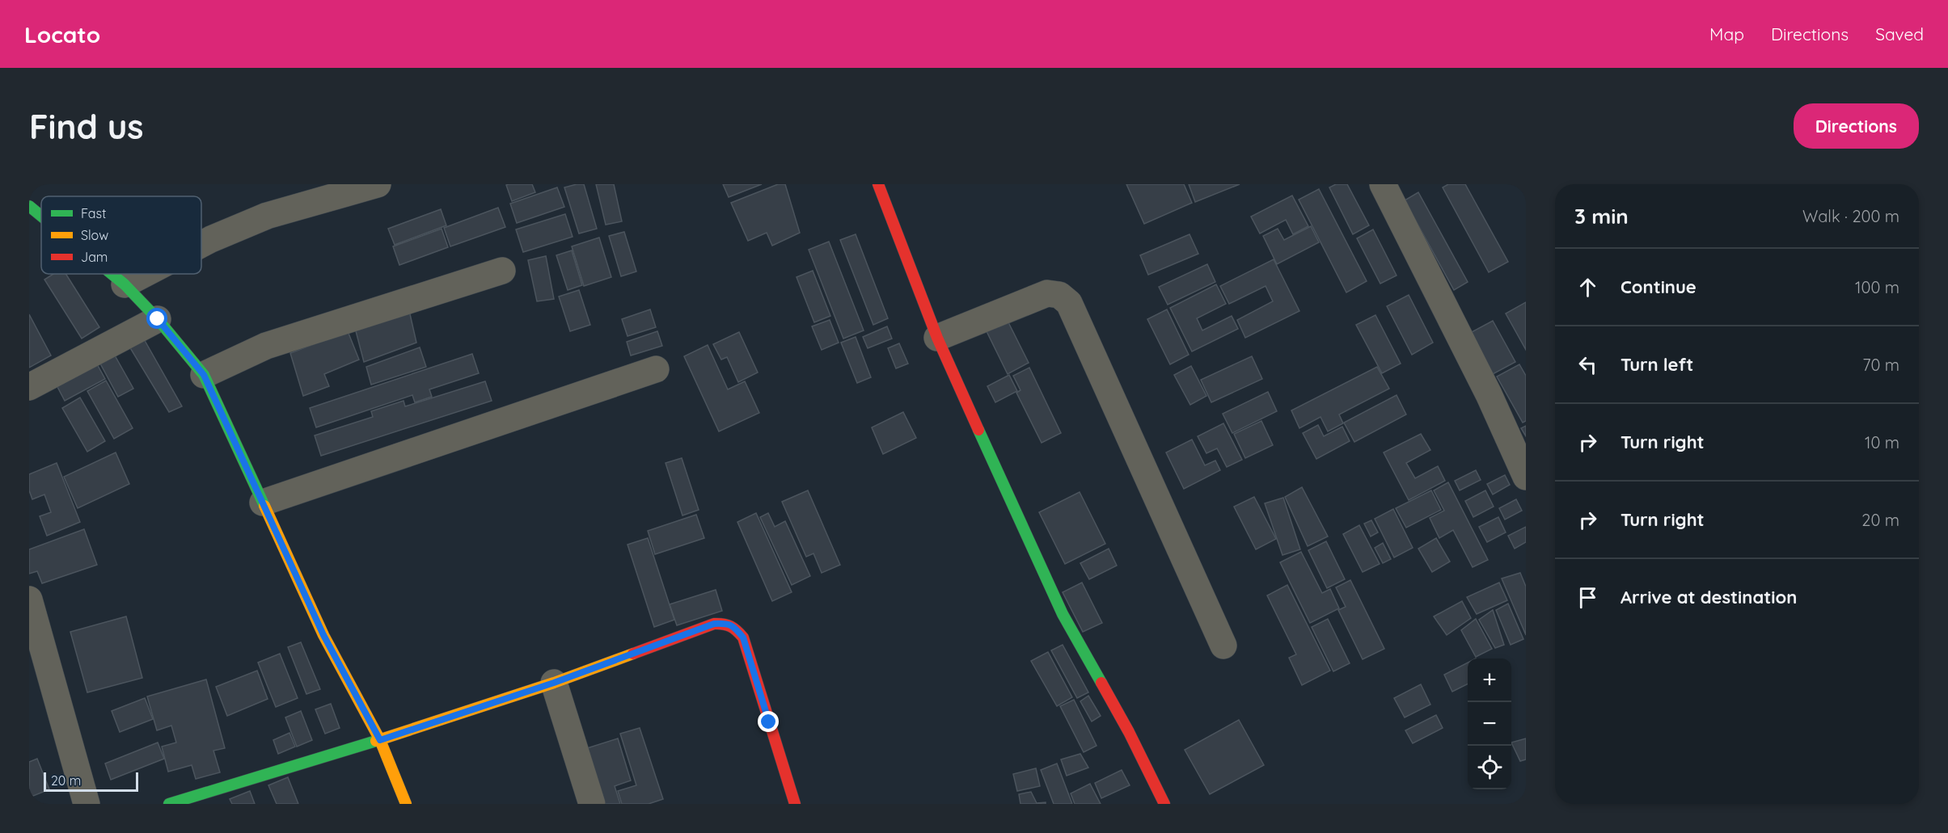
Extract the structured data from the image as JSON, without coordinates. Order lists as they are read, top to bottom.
{
  "legend": ["Fast", "Slow", "Jam"],
  "scale_bar": "20 m",
  "page": {
    "header": "Locato",
    "nav": ["Map", "Directions", "Saved"],
    "buttons": "Directions",
    "title": "Find us",
    "heading": ["3 min", "Walk · 200 m"],
    "list": [
      ["Continue", "100 m"],
      ["Turn left", "70 m"],
      ["Turn right", "10 m"],
      ["Turn right", "20 m"],
      "Arrive at destination"
    ],
    "map_buttons": ["+", "−"],
    "scale": "20 m"
  }
}
